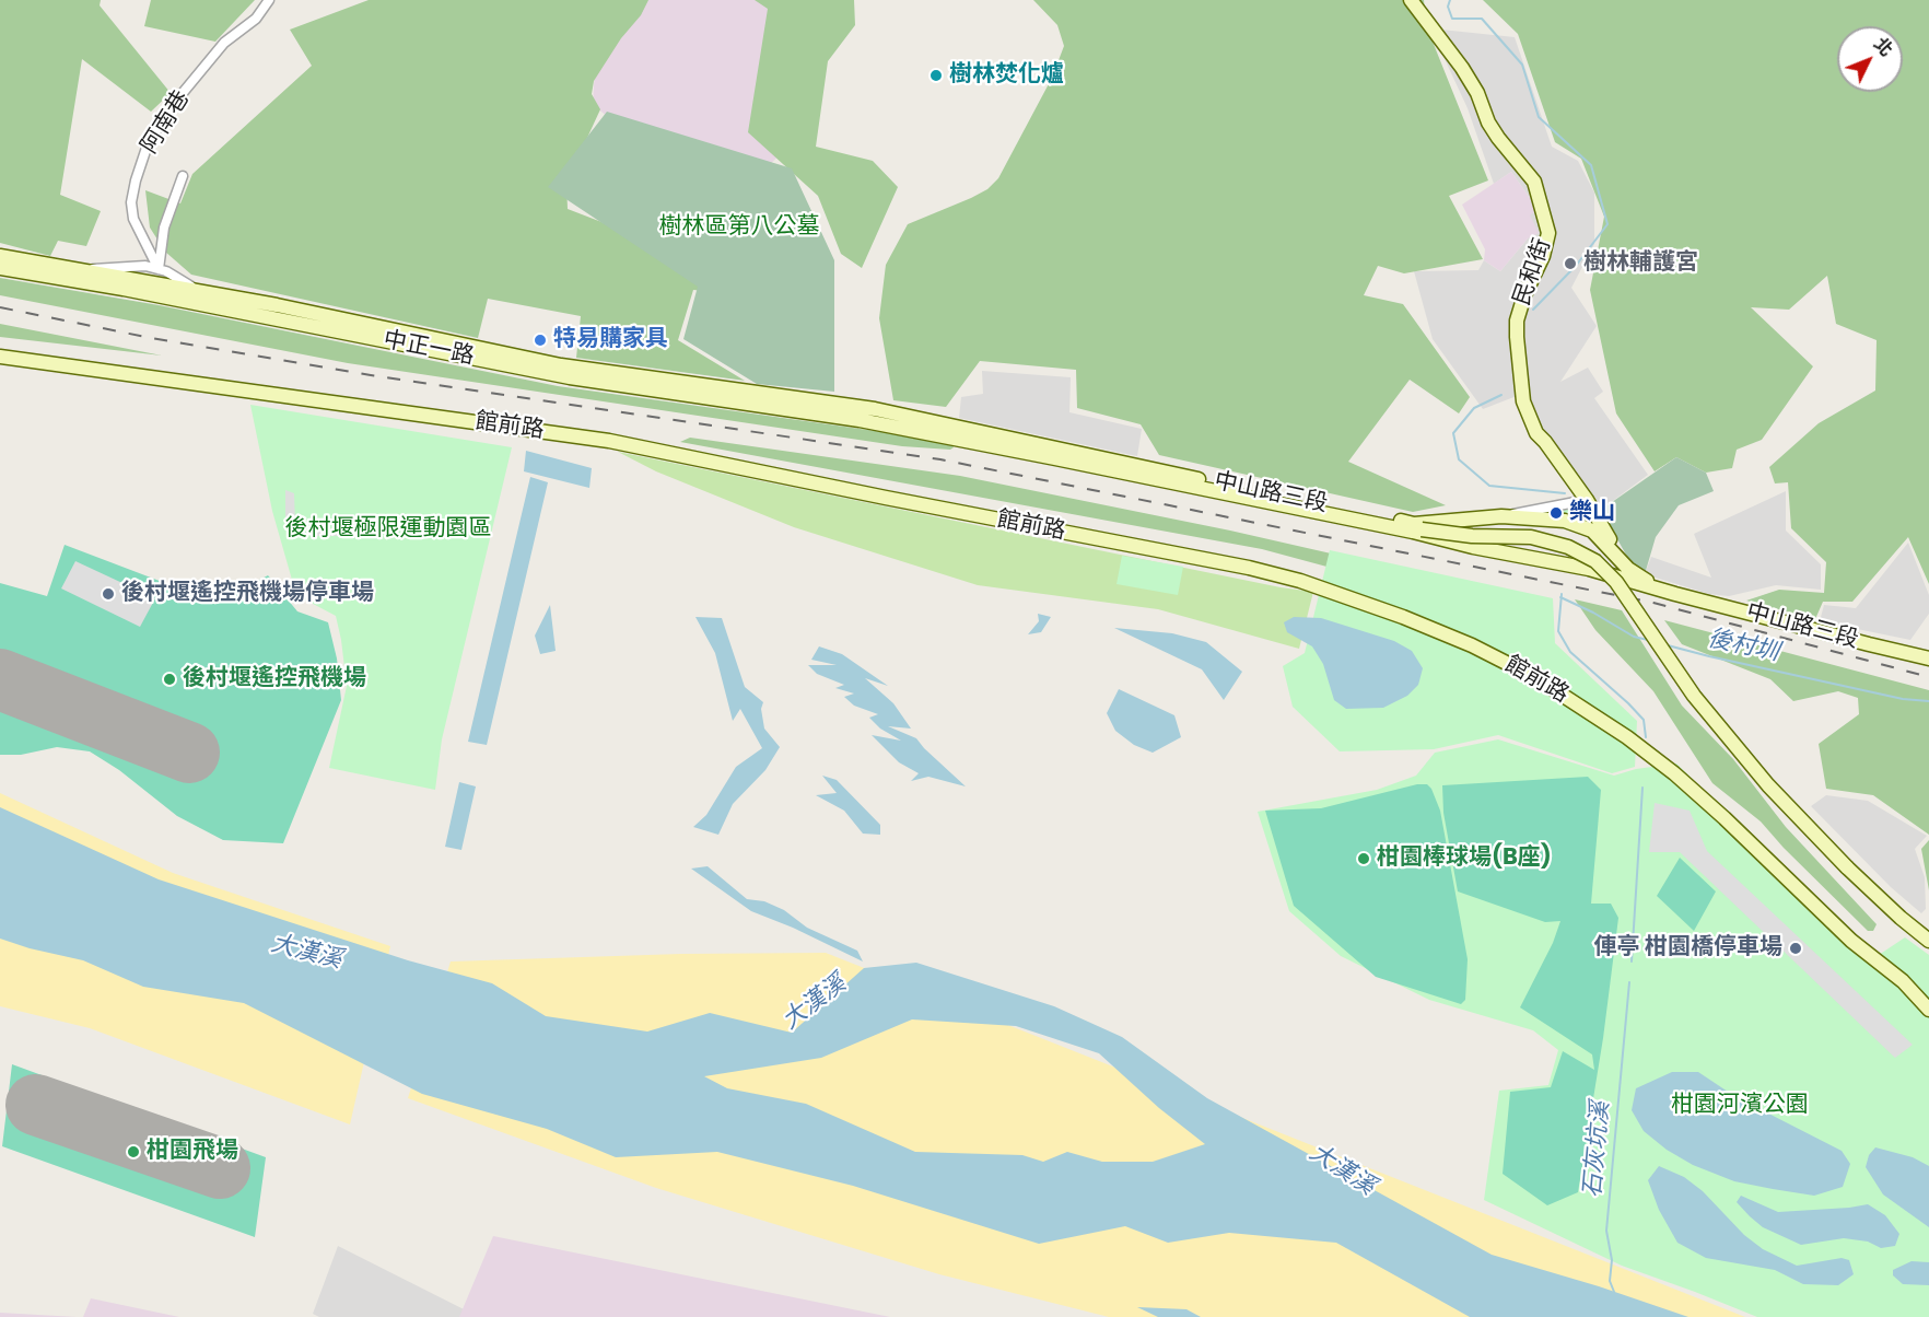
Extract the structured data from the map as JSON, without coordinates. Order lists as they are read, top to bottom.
{
  "streets": {
    "main road": [
      "民和街",
      "中正一路",
      "館前路",
      "中山路三段"
    ],
    "street": ["阿南巷"]
  },
  "crossings": [
    ["民和街", "中山路三段"],
    ["中正一路", "中山路三段"]
  ],
  "water": ["後村圳", "大漢溪", "石灰坑溪"],
  "parks": ["樹林區第八公墓", "後村堰極限運動園區", "柑園河濱公園"],
  "places": [
    "樹林焚化爐",
    "樹林輔護宮",
    "特易購家具",
    "樂山",
    "後村堰遙控飛機場停車場",
    "後村堰遙控飛機場",
    "柑園棒球場(B座)",
    "俥亭 柑園橋停車場",
    "柑園飛場"
  ],
  "north": "top right"
}
